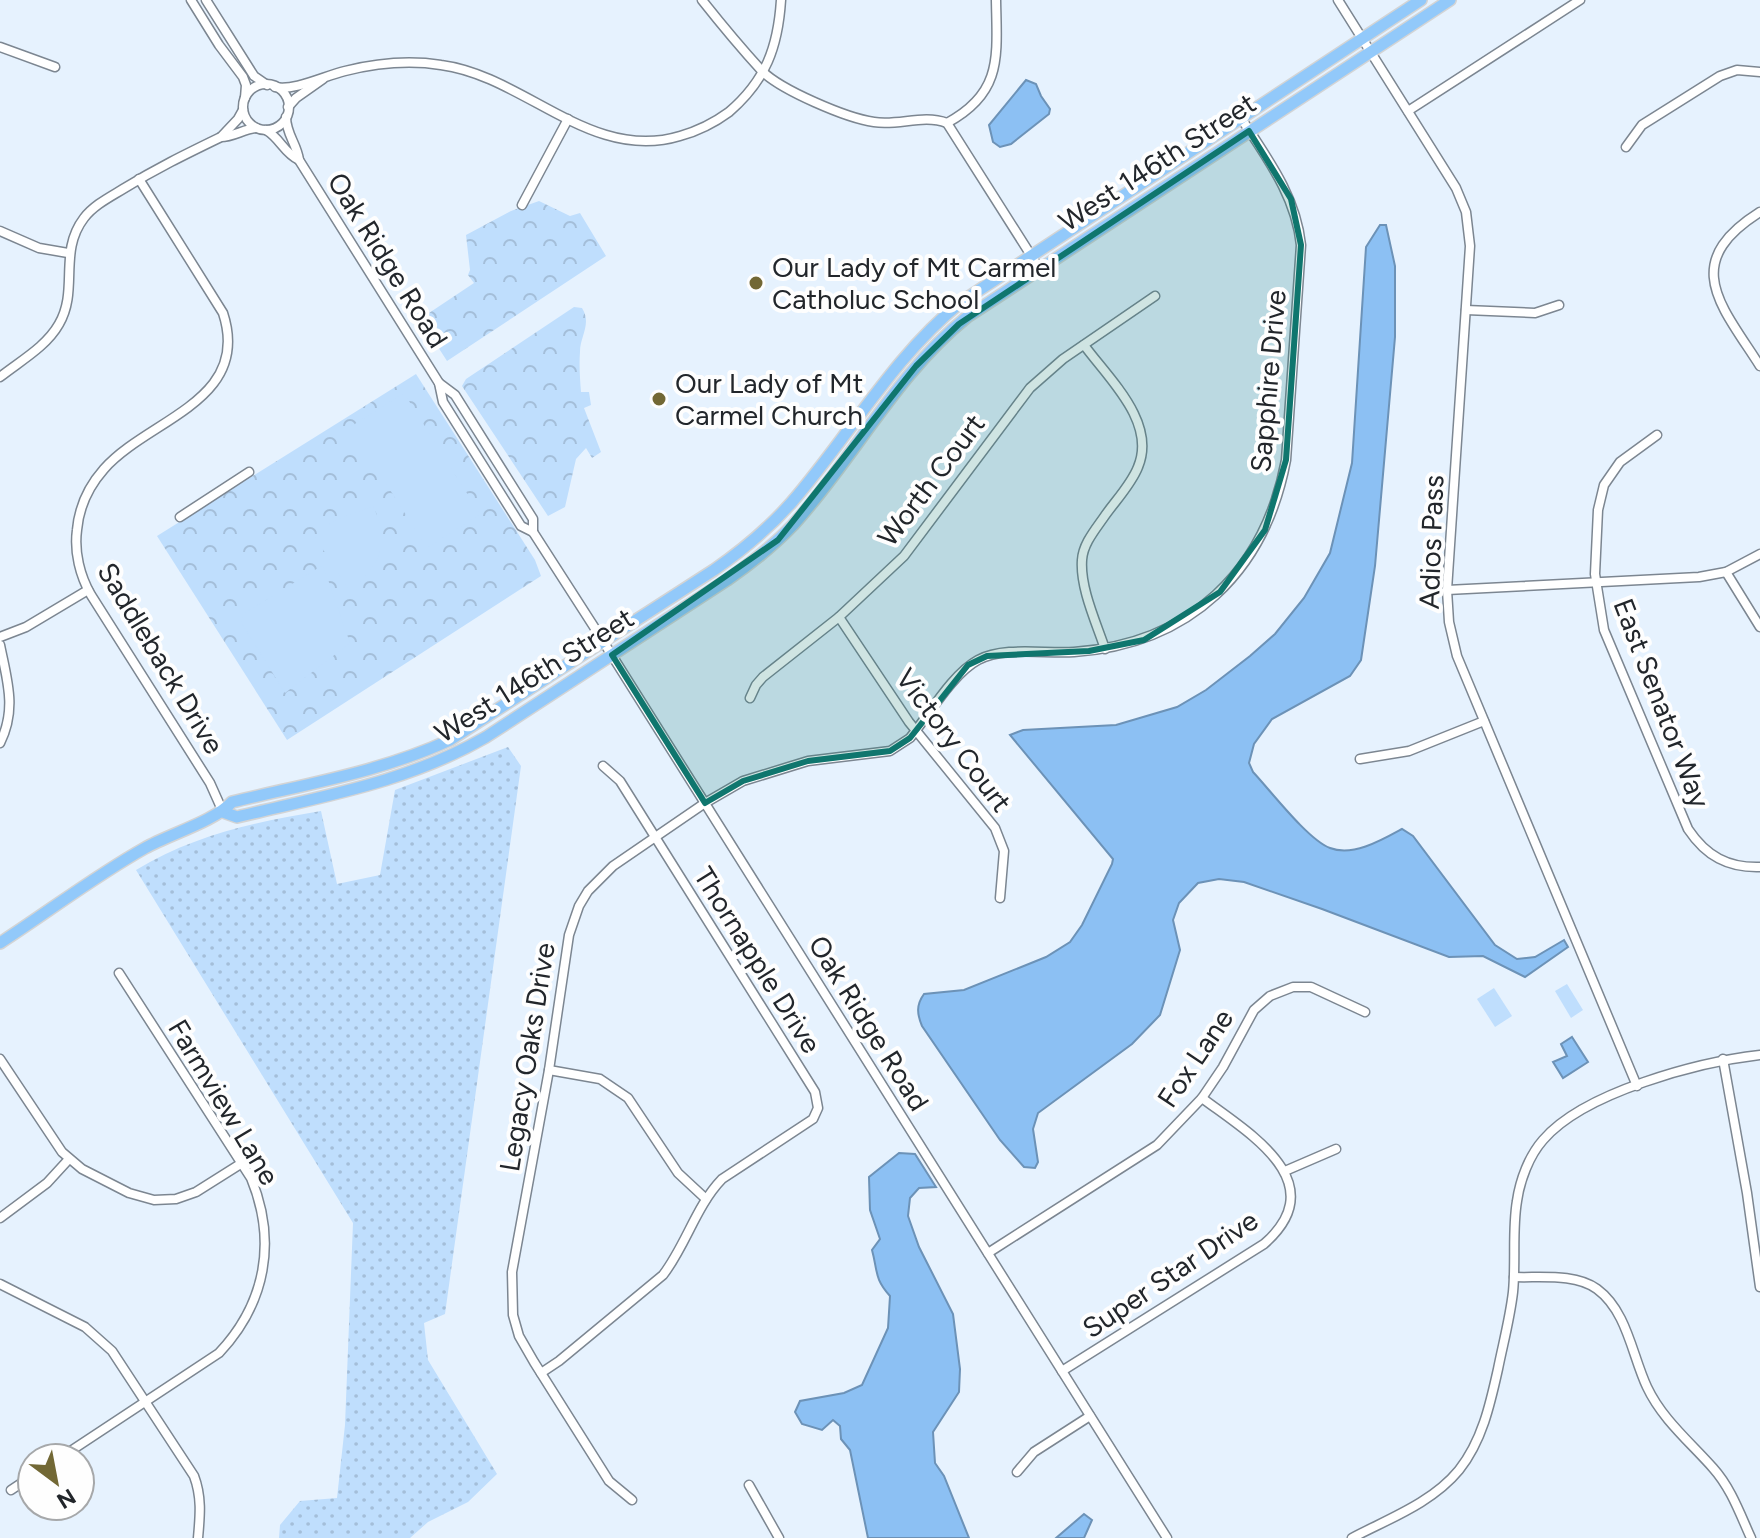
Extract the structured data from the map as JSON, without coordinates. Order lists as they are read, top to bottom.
{
  "streets": {
    "main road": ["West 146th Street"],
    "street": [
      "Oak Ridge Road",
      "Sapphire Drive",
      "Worth Court",
      "Adios Pass",
      "Saddleback Drive",
      "East Senator Way",
      "Victory Court",
      "Thornapple Drive",
      "Legacy Oaks Drive",
      "Fox Lane",
      "Farmview Lane",
      "Super Star Drive"
    ]
  },
  "crossings": [
    ["West 146th Street", "Oak Ridge Road"],
    ["West 146th Street", "Sapphire Drive"],
    ["West 146th Street", "Adios Pass"],
    ["West 146th Street", "Saddleback Drive"],
    ["Oak Ridge Road", "Sapphire Drive"],
    ["Oak Ridge Road", "Legacy Oaks Drive"],
    ["Oak Ridge Road", "Fox Lane"],
    ["Oak Ridge Road", "Super Star Drive"],
    ["Sapphire Drive", "Victory Court"],
    ["Sapphire Drive", "Legacy Oaks Drive"],
    ["Worth Court", "Victory Court"],
    ["Thornapple Drive", "Legacy Oaks Drive"]
  ],
  "places": ["Our Lady of Mt Carmel Catholuc School", "Our Lady of Mt Carmel Church"],
  "north": "bottom right"
}
